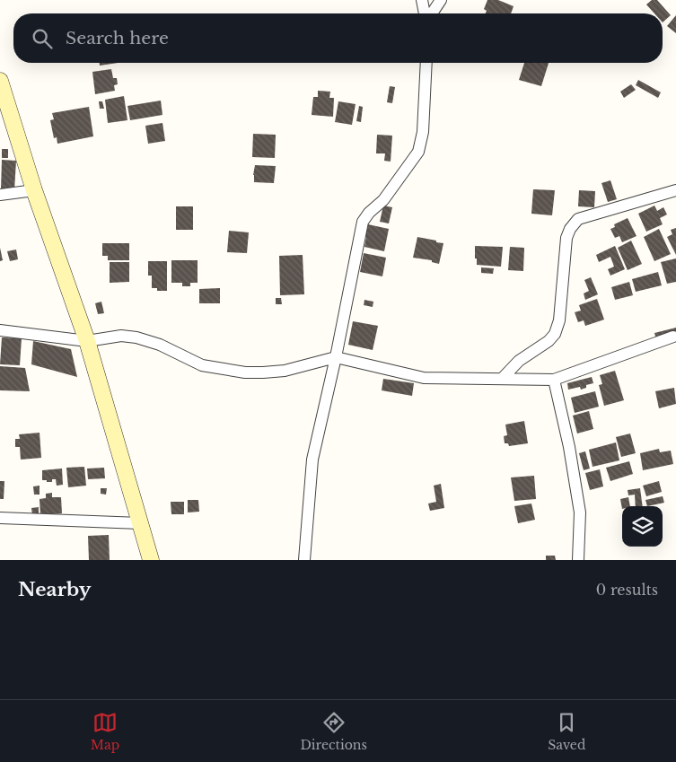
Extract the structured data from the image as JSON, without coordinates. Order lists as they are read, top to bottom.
{
  "page": {
    "search": "Search here",
    "heading": ["Nearby", "0 results"],
    "nav": ["Map", "Directions", "Saved"]
  }
}
